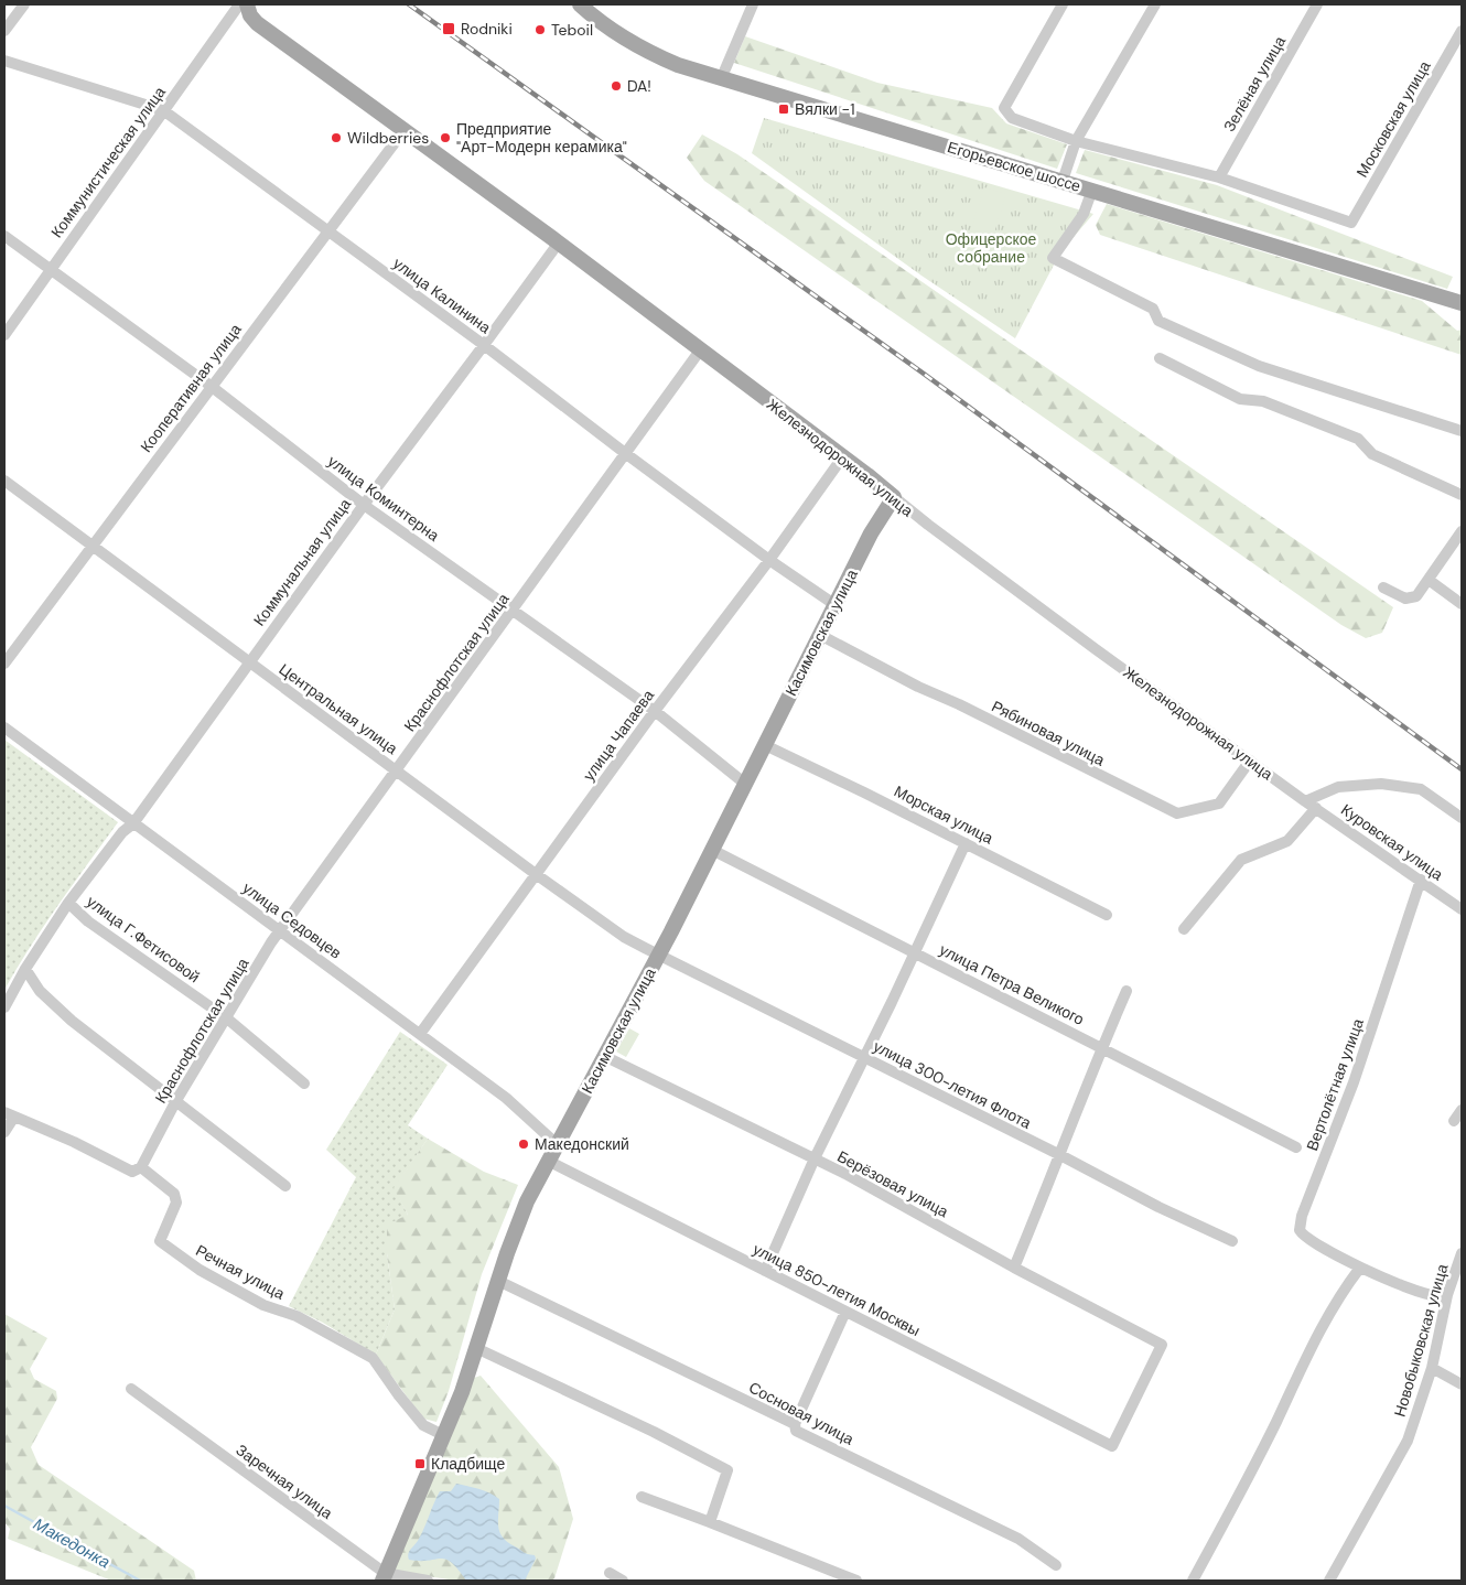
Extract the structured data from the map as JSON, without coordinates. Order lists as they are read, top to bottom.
{
  "streets": {
    "main road": ["Егорьевское шоссе", "Железнодорожная улица", "Касимовская улица"],
    "street": [
      "Зелёная улица",
      "Московская улица",
      "Коммунистическая улица",
      "улица Калинина",
      "Кооперативная улица",
      "улица Коминтерна",
      "Коммунальная улица",
      "Краснофлотская улица",
      "Центральная улица",
      "Рябиновая улица",
      "улица Чапаева",
      "Морская улица",
      "Куровская улица",
      "улица Седовцев",
      "улица Г.Фетисовой",
      "улица Петра Великого",
      "улица 300-летия Флота",
      "Вертолётная улица",
      "Берёзовая улица",
      "Речная улица",
      "улица 850-летия Москвы",
      "Новобыковская улица",
      "Сосновая улица",
      "Заречная улица"
    ]
  },
  "crossings": [
    ["Зелёная улица", "Московская улица"],
    ["Коммунистическая улица", "улица Калинина"],
    ["Коммунистическая улица", "Железнодорожная улица"],
    ["Коммунистическая улица", "улица Коминтерна"],
    ["улица Калинина", "Кооперативная улица"],
    ["улица Калинина", "Коммунальная улица"],
    ["улица Калинина", "Касимовская улица"],
    ["улица Калинина", "Краснофлотская улица"],
    ["улица Калинина", "улица Чапаева"],
    ["Кооперативная улица", "Железнодорожная улица"],
    ["Кооперативная улица", "улица Коминтерна"],
    ["Кооперативная улица", "Центральная улица"],
    ["Железнодорожная улица", "Коммунальная улица"],
    ["Железнодорожная улица", "Касимовская улица"],
    ["Железнодорожная улица", "Краснофлотская улица"],
    ["Железнодорожная улица", "Рябиновая улица"],
    ["Железнодорожная улица", "улица Чапаева"],
    ["Железнодорожная улица", "Куровская улица"],
    ["улица Коминтерна", "Коммунальная улица"],
    ["улица Коминтерна", "Касимовская улица"],
    ["улица Коминтерна", "Краснофлотская улица"],
    ["улица Коминтерна", "улица Чапаева"],
    ["Коммунальная улица", "Центральная улица"],
    ["Коммунальная улица", "улица Седовцев"],
    ["Коммунальная улица", "улица Г.Фетисовой"],
    ["Касимовская улица", "Центральная улица"],
    ["Касимовская улица", "Рябиновая улица"],
    ["Касимовская улица", "Морская улица"],
    ["Касимовская улица", "улица Седовцев"],
    ["Касимовская улица", "улица Петра Великого"],
    ["Касимовская улица", "улица 300-летия Флота"],
    ["Касимовская улица", "Берёзовая улица"],
    ["Касимовская улица", "Речная улица"],
    ["Касимовская улица", "улица 850-летия Москвы"],
    ["Касимовская улица", "Сосновая улица"],
    ["Касимовская улица", "Заречная улица"],
    ["Краснофлотская улица", "Центральная улица"],
    ["Краснофлотская улица", "улица Седовцев"],
    ["Краснофлотская улица", "улица Г.Фетисовой"],
    ["Краснофлотская улица", "Речная улица"],
    ["Центральная улица", "улица Чапаева"],
    ["Центральная улица", "улица 300-летия Флота"],
    ["улица Чапаева", "улица Седовцев"],
    ["Куровская улица", "Вертолётная улица"],
    ["Вертолётная улица", "Новобыковская улица"],
    ["Берёзовая улица", "улица 850-летия Москвы"]
  ],
  "water": ["Македонка"],
  "parks": ["Офицерское собрание"],
  "places": {
    "transit": ["Rodniki", "Вялки -1", "Кладбище"],
    "other": [
      "Teboil",
      "DA!",
      "Wildberries",
      "Предприятие \"Арт-Модерн керамика\"",
      "Македонский"
    ]
  }
}
